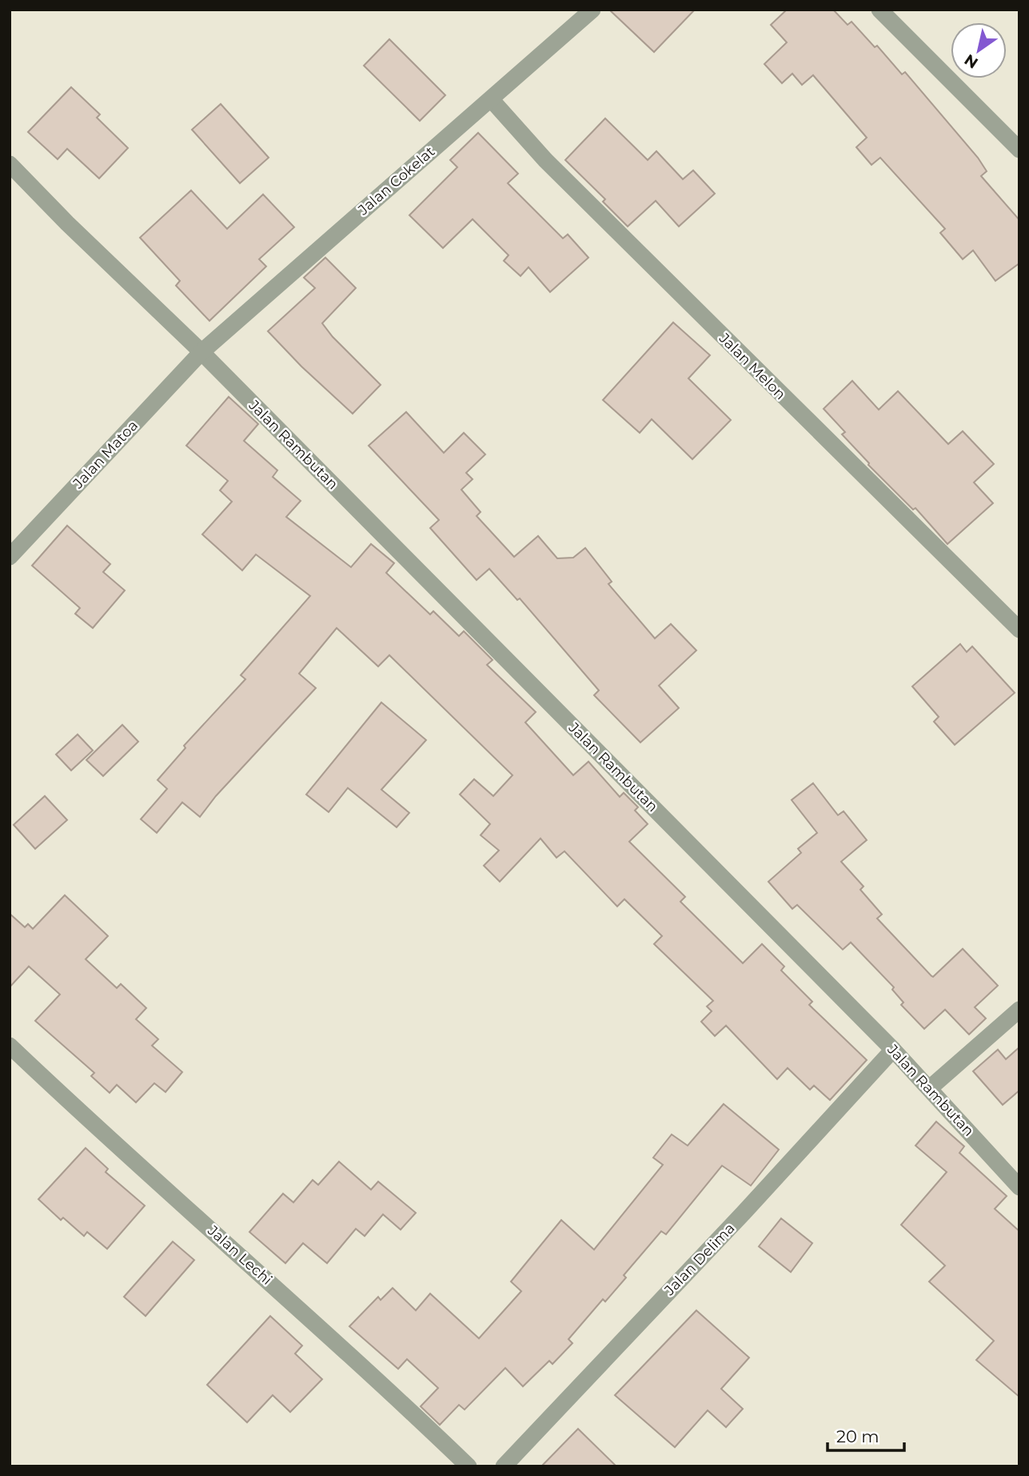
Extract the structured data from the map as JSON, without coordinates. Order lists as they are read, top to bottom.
{
  "streets": {
    "street": [
      "Jalan Cokelat",
      "Jalan Melon",
      "Jalan Rambutan",
      "Jalan Matoa",
      "Jalan Lechi",
      "Jalan Delima"
    ]
  },
  "crossings": [
    ["Jalan Cokelat", "Jalan Melon"],
    ["Jalan Cokelat", "Jalan Rambutan"],
    ["Jalan Cokelat", "Jalan Matoa"],
    ["Jalan Rambutan", "Jalan Matoa"],
    ["Jalan Rambutan", "Jalan Delima"]
  ],
  "scale_bar": "20 m",
  "north": "bottom left"
}
